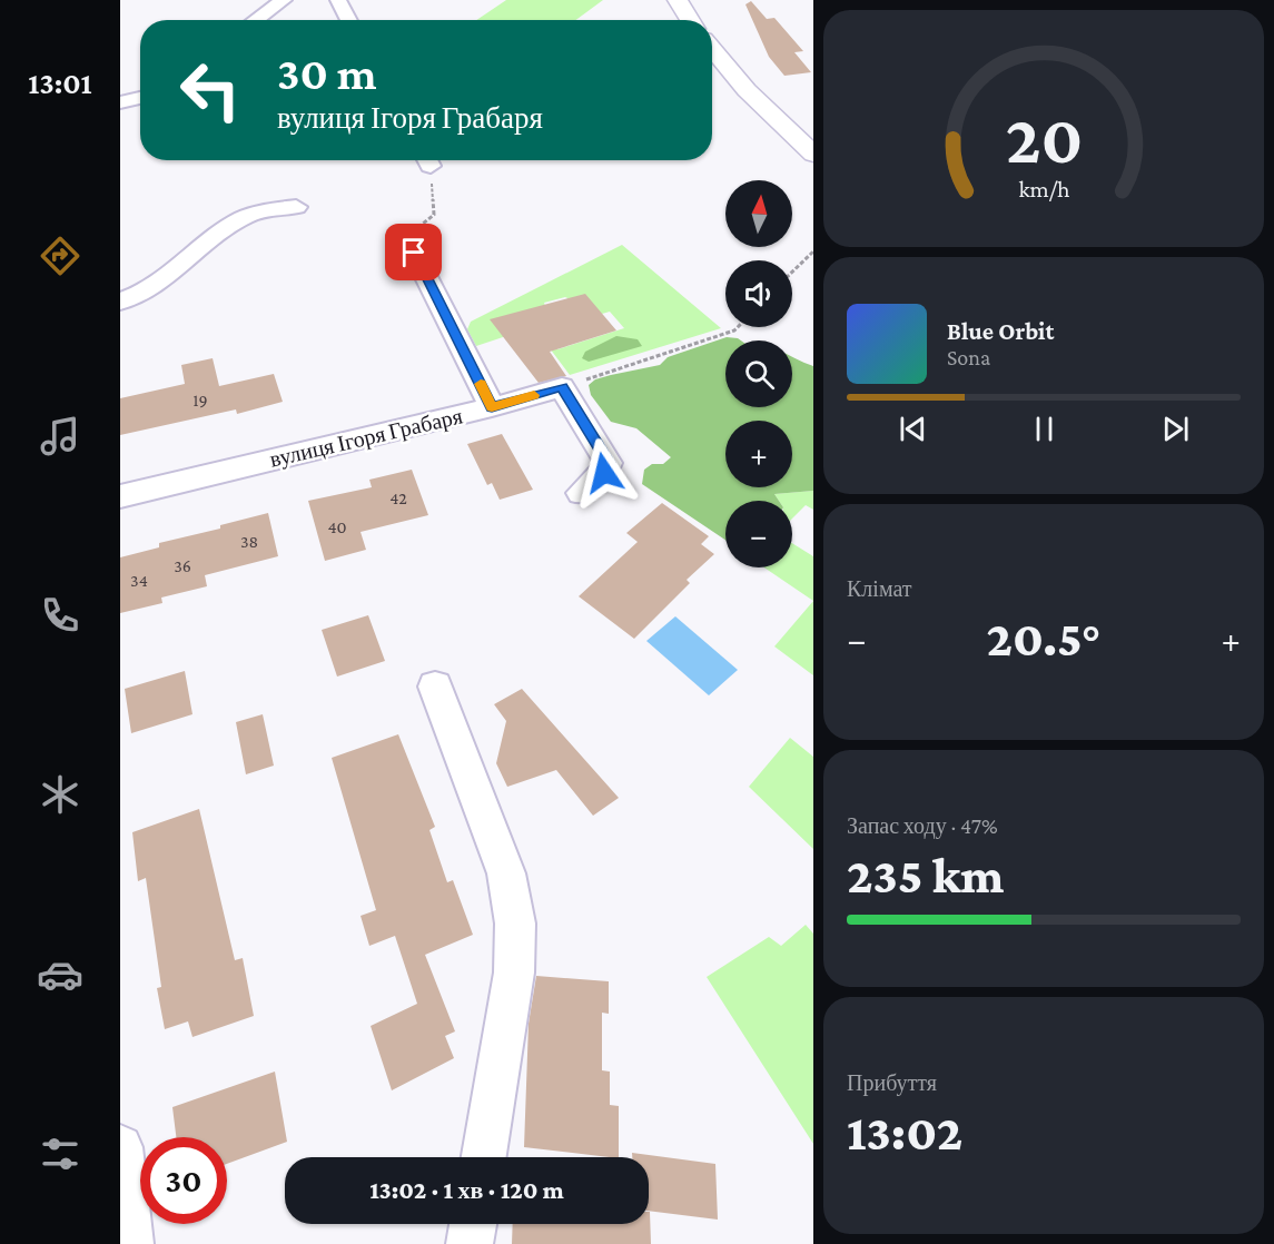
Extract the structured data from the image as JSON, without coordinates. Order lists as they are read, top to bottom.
{
  "streets": {
    "street": ["вулиця Ігоря Грабаря"]
  },
  "house_numbers": [
    "19",
    "42",
    "40",
    "38",
    "36",
    "34"
  ],
  "north": "top",
  "page": {
    "tabs": "13:01",
    "turn": ["30 m", "вулиця Ігоря Грабаря"],
    "map_buttons": ["+", "−"],
    "song": ["Blue Orbit", "Sona"],
    "tile": [
      "Клімат",
      ["Запас ходу · 47%", "235 km"],
      ["Прибуття", "13:02"]
    ],
    "heat": ["−", "20.5°", "+"],
    "limit": "30",
    "trip": "13:02 · 1 хв · 120 m",
    "gauge": ["20", "km/h"]
  }
}
